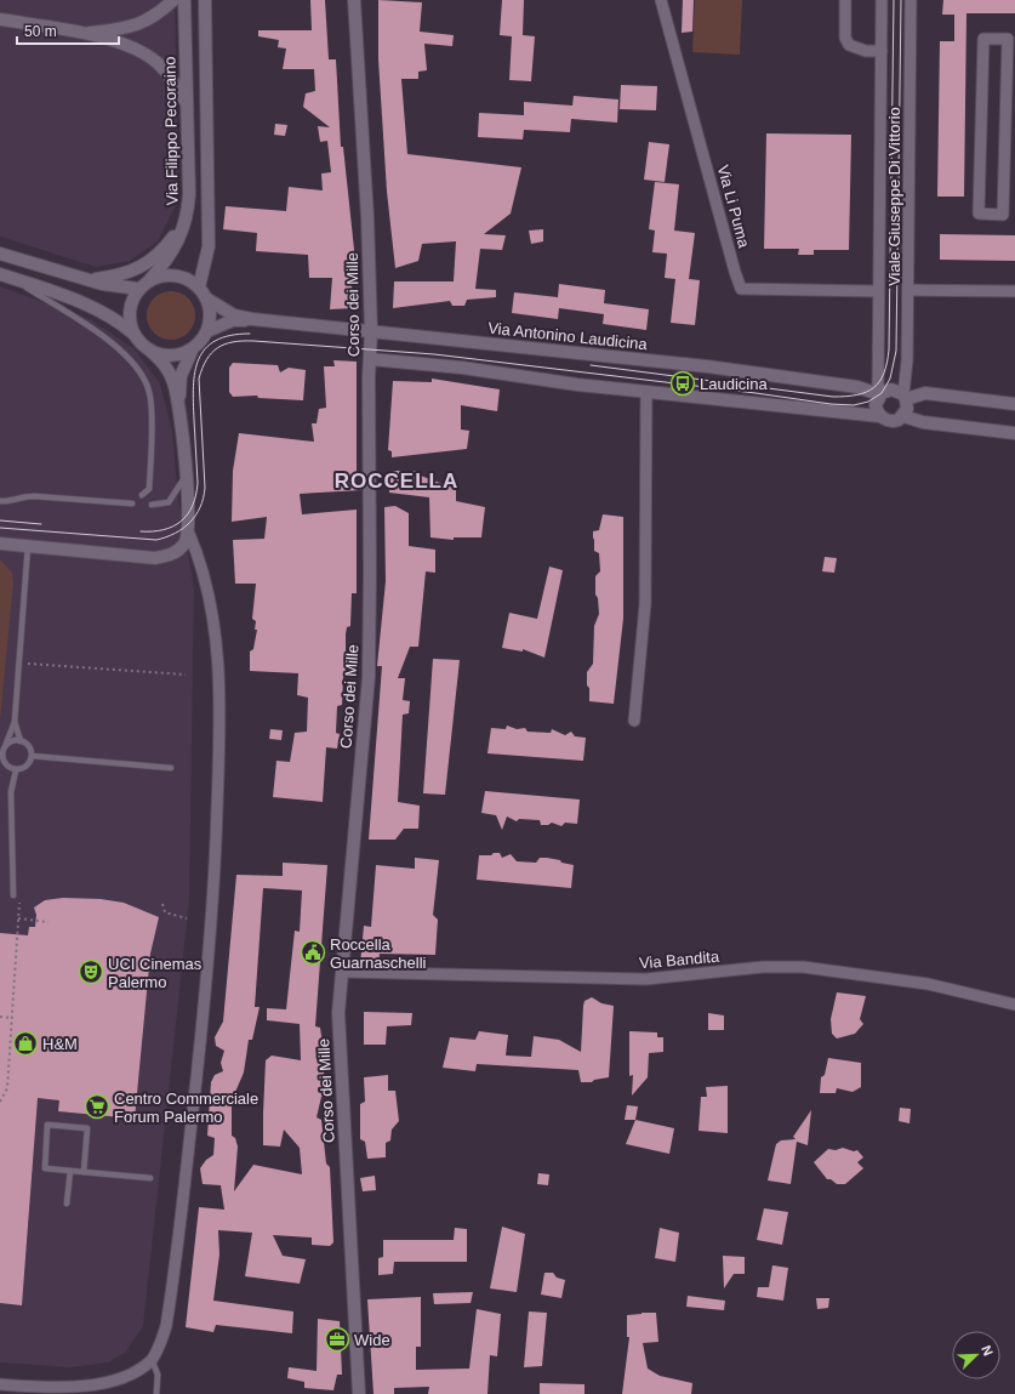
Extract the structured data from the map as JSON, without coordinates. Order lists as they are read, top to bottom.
{
  "streets": {
    "street": [
      "Via Filippo Pecoraino",
      "Viale Giuseppe Di Vittorio",
      "Via Li Puma",
      "Corso dei Mille",
      "Via Antonino Laudicina",
      "Via Bandita"
    ]
  },
  "crossings": [
    ["Viale Giuseppe Di Vittorio", "Via Li Puma"],
    ["Viale Giuseppe Di Vittorio", "Via Antonino Laudicina"],
    ["Corso dei Mille", "Via Antonino Laudicina"],
    ["Corso dei Mille", "Via Bandita"]
  ],
  "districts": ["ROCCELLA"],
  "places": {
    "bus stop": ["Laudicina"],
    "public building": ["Roccella Guarnaschelli"],
    "theatre": ["UCI Cinemas Palermo"],
    "shop": ["H&M"],
    "supermarket": ["Centro Commerciale Forum Palermo"],
    "office": ["Wide"]
  },
  "scale_bar": "50 m",
  "north": "top right"
}
